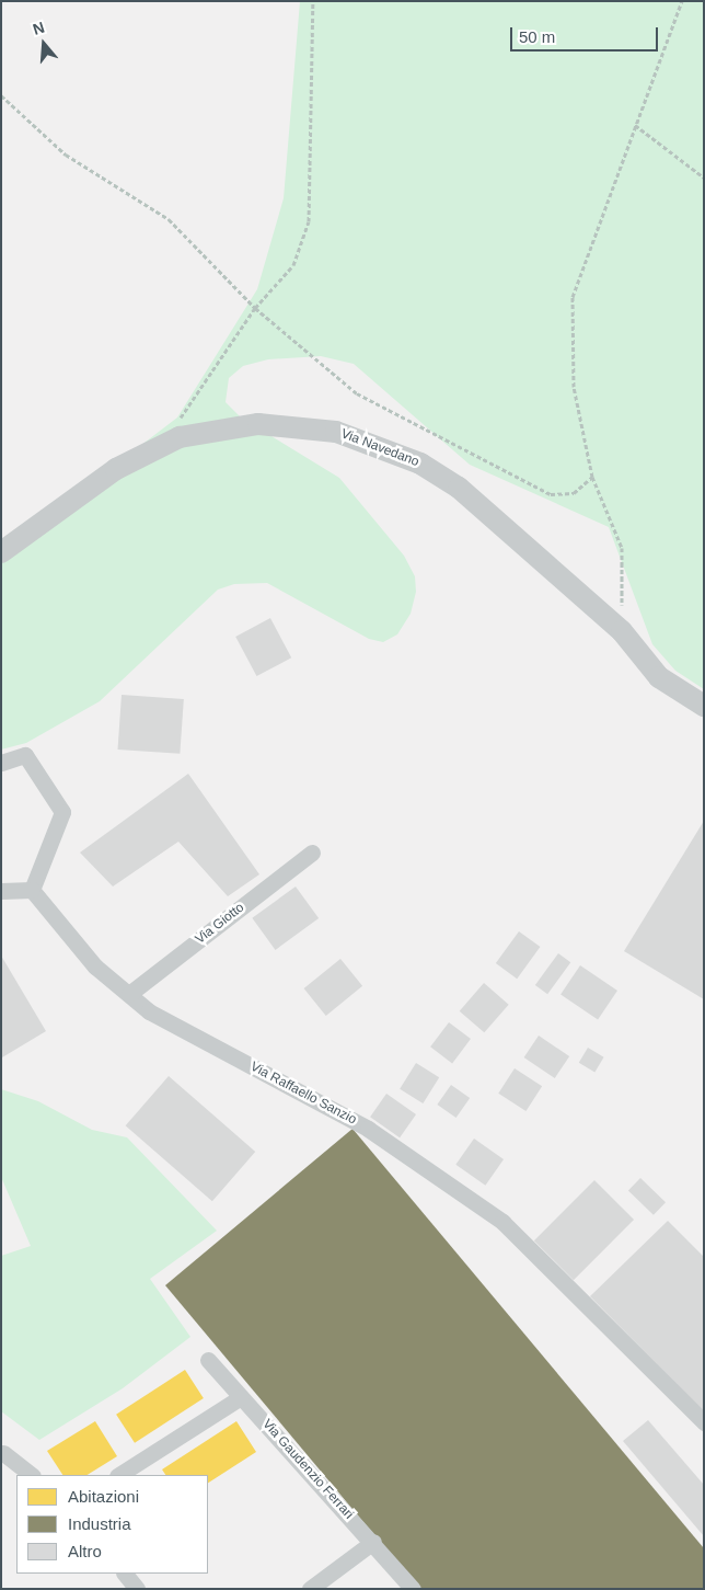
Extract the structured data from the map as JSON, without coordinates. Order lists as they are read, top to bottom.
{
  "streets": {
    "street": [
      "Via Navedano",
      "Via Giotto",
      "Via Raffaello Sanzio",
      "Via Gaudenzio Ferrari"
    ]
  },
  "crossings": [
    ["Via Giotto", "Via Raffaello Sanzio"]
  ],
  "legend": ["Abitazioni", "Industria", "Altro"],
  "scale_bar": "50 m",
  "north": "top"
}
